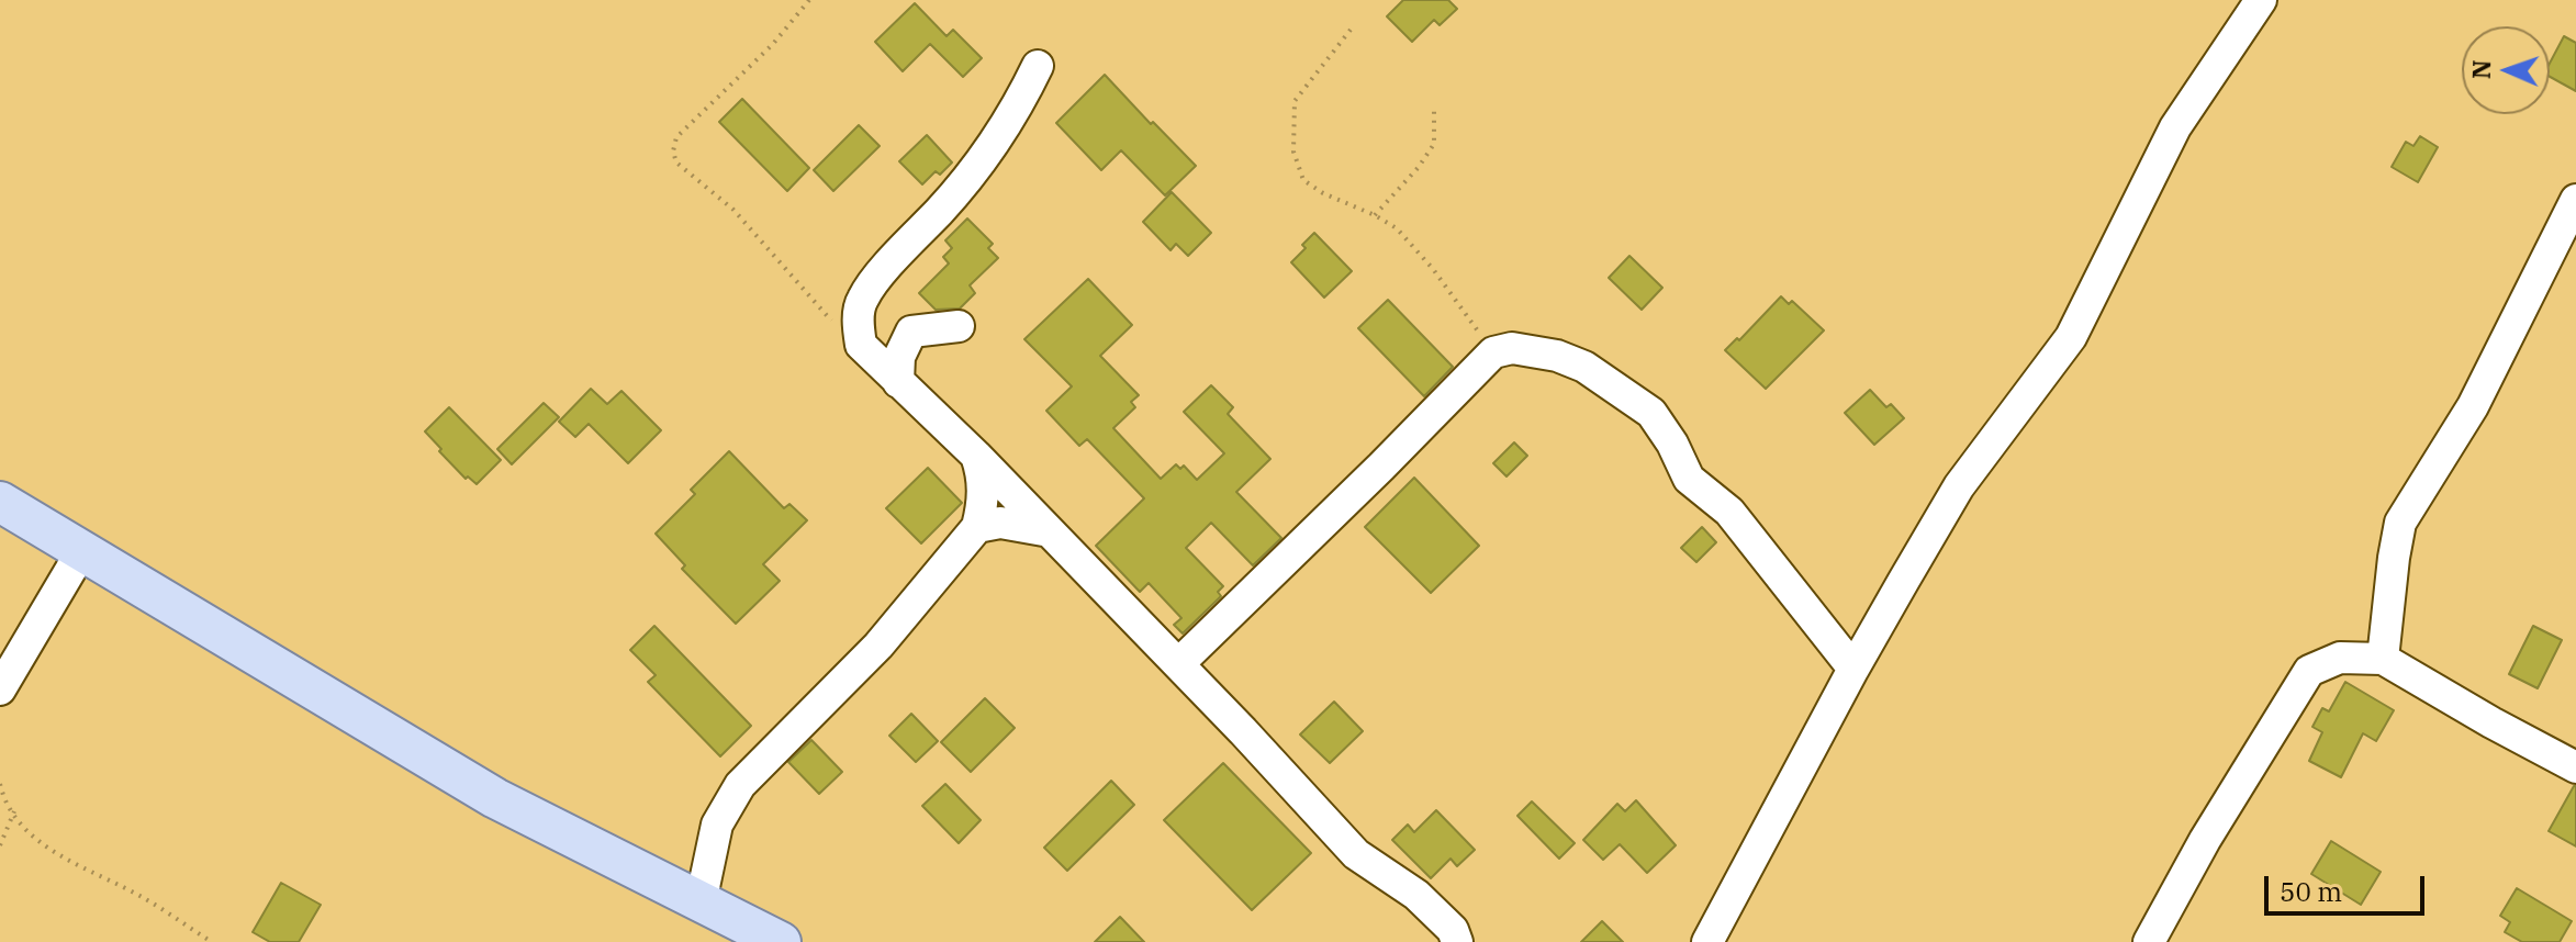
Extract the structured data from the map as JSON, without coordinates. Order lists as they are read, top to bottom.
{
  "scale_bar": "50 m",
  "north": "left"
}
